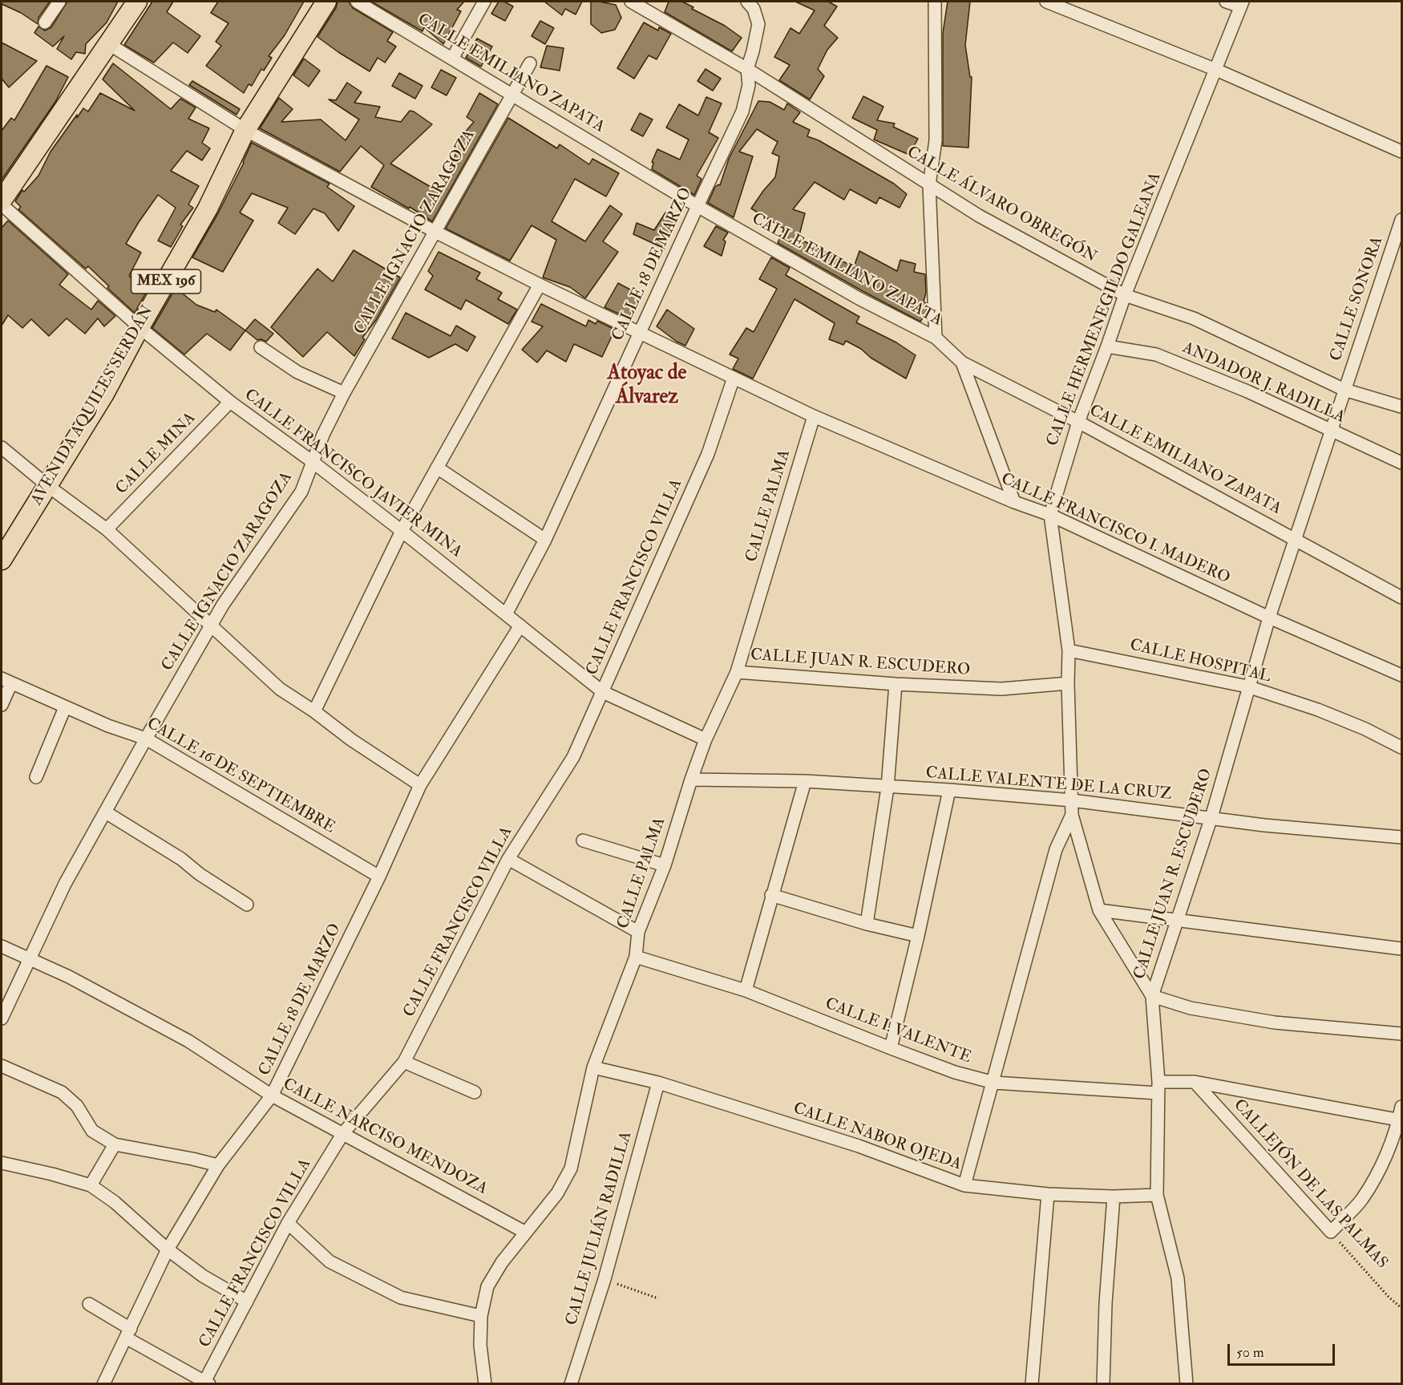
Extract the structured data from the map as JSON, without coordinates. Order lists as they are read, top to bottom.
{
  "streets": {
    "main road": ["MEX 196", "AVENIDA AQUILES SERDÁN"],
    "street": [
      "CALLE EMILIANO ZAPATA",
      "CALLE ÁLVARO OBREGÓN",
      "CALLE IGNACIO ZARAGOZA",
      "CALLE 18 DE MARZO",
      "CALLE SONORA",
      "CALLE HERMENEGILDO GALEANA",
      "ANDADOR J. RADILLA",
      "CALLE MINA",
      "CALLE FRANCISCO JAVIER MINA",
      "CALLE PALMA",
      "CALLE FRANCISCO I. MADERO",
      "CALLE FRANCISCO VILLA",
      "CALLE HOSPITAL",
      "CALLE JUAN R. ESCUDERO",
      "CALLE 16 DE SEPTIEMBRE",
      "CALLE VALENTE DE LA CRUZ",
      "CALLE I. VALENTE",
      "CALLE NARCISO MENDOZA",
      "CALLE NABOR OJEDA",
      "CALLEJÓN DE LAS PALMAS",
      "CALLE JULIÁN RADILLA"
    ]
  },
  "crossings": [
    ["CALLE EMILIANO ZAPATA", "CALLE IGNACIO ZARAGOZA"],
    ["CALLE EMILIANO ZAPATA", "CALLE 18 DE MARZO"],
    ["CALLE EMILIANO ZAPATA", "CALLE HERMENEGILDO GALEANA"],
    ["CALLE EMILIANO ZAPATA", "CALLE JUAN R. ESCUDERO"],
    ["CALLE ÁLVARO OBREGÓN", "CALLE 18 DE MARZO"],
    ["CALLE ÁLVARO OBREGÓN", "CALLE SONORA"],
    ["CALLE ÁLVARO OBREGÓN", "CALLE HERMENEGILDO GALEANA"],
    ["CALLE ÁLVARO OBREGÓN", "CALLE JUAN R. ESCUDERO"],
    ["CALLE IGNACIO ZARAGOZA", "CALLE FRANCISCO JAVIER MINA"],
    ["CALLE IGNACIO ZARAGOZA", "CALLE FRANCISCO I. MADERO"],
    ["CALLE IGNACIO ZARAGOZA", "CALLE 16 DE SEPTIEMBRE"],
    ["CALLE IGNACIO ZARAGOZA", "CALLE NARCISO MENDOZA"],
    ["CALLE 18 DE MARZO", "CALLE FRANCISCO JAVIER MINA"],
    ["CALLE 18 DE MARZO", "CALLE FRANCISCO I. MADERO"],
    ["CALLE 18 DE MARZO", "CALLE 16 DE SEPTIEMBRE"],
    ["CALLE 18 DE MARZO", "CALLE NARCISO MENDOZA"],
    ["CALLE SONORA", "CALLE JUAN R. ESCUDERO"],
    ["CALLE HERMENEGILDO GALEANA", "ANDADOR J. RADILLA"],
    ["CALLE HERMENEGILDO GALEANA", "CALLE FRANCISCO I. MADERO"],
    ["CALLE HERMENEGILDO GALEANA", "CALLE HOSPITAL"],
    ["CALLE HERMENEGILDO GALEANA", "CALLE JUAN R. ESCUDERO"],
    ["CALLE HERMENEGILDO GALEANA", "CALLE VALENTE DE LA CRUZ"],
    ["ANDADOR J. RADILLA", "CALLE JUAN R. ESCUDERO"],
    ["AVENIDA AQUILES SERDÁN", "CALLE FRANCISCO JAVIER MINA"],
    ["CALLE MINA", "CALLE FRANCISCO JAVIER MINA"],
    ["CALLE FRANCISCO JAVIER MINA", "CALLE PALMA"],
    ["CALLE FRANCISCO JAVIER MINA", "CALLE FRANCISCO VILLA"],
    ["CALLE PALMA", "CALLE FRANCISCO I. MADERO"],
    ["CALLE PALMA", "CALLE JUAN R. ESCUDERO"],
    ["CALLE PALMA", "CALLE VALENTE DE LA CRUZ"],
    ["CALLE PALMA", "CALLE I. VALENTE"],
    ["CALLE PALMA", "CALLE NARCISO MENDOZA"],
    ["CALLE PALMA", "CALLE NABOR OJEDA"],
    ["CALLE FRANCISCO I. MADERO", "CALLE FRANCISCO VILLA"],
    ["CALLE FRANCISCO I. MADERO", "CALLE JUAN R. ESCUDERO"],
    ["CALLE FRANCISCO VILLA", "CALLE NARCISO MENDOZA"],
    ["CALLE HOSPITAL", "CALLE JUAN R. ESCUDERO"],
    ["CALLE JUAN R. ESCUDERO", "CALLE VALENTE DE LA CRUZ"],
    ["CALLE JUAN R. ESCUDERO", "CALLE I. VALENTE"],
    ["CALLE JUAN R. ESCUDERO", "CALLE NABOR OJEDA"],
    ["CALLE I. VALENTE", "CALLEJÓN DE LAS PALMAS"],
    ["CALLE NABOR OJEDA", "CALLE JULIÁN RADILLA"]
  ],
  "districts": ["Atoyac de Álvarez"],
  "scale_bar": "50 m"
}
